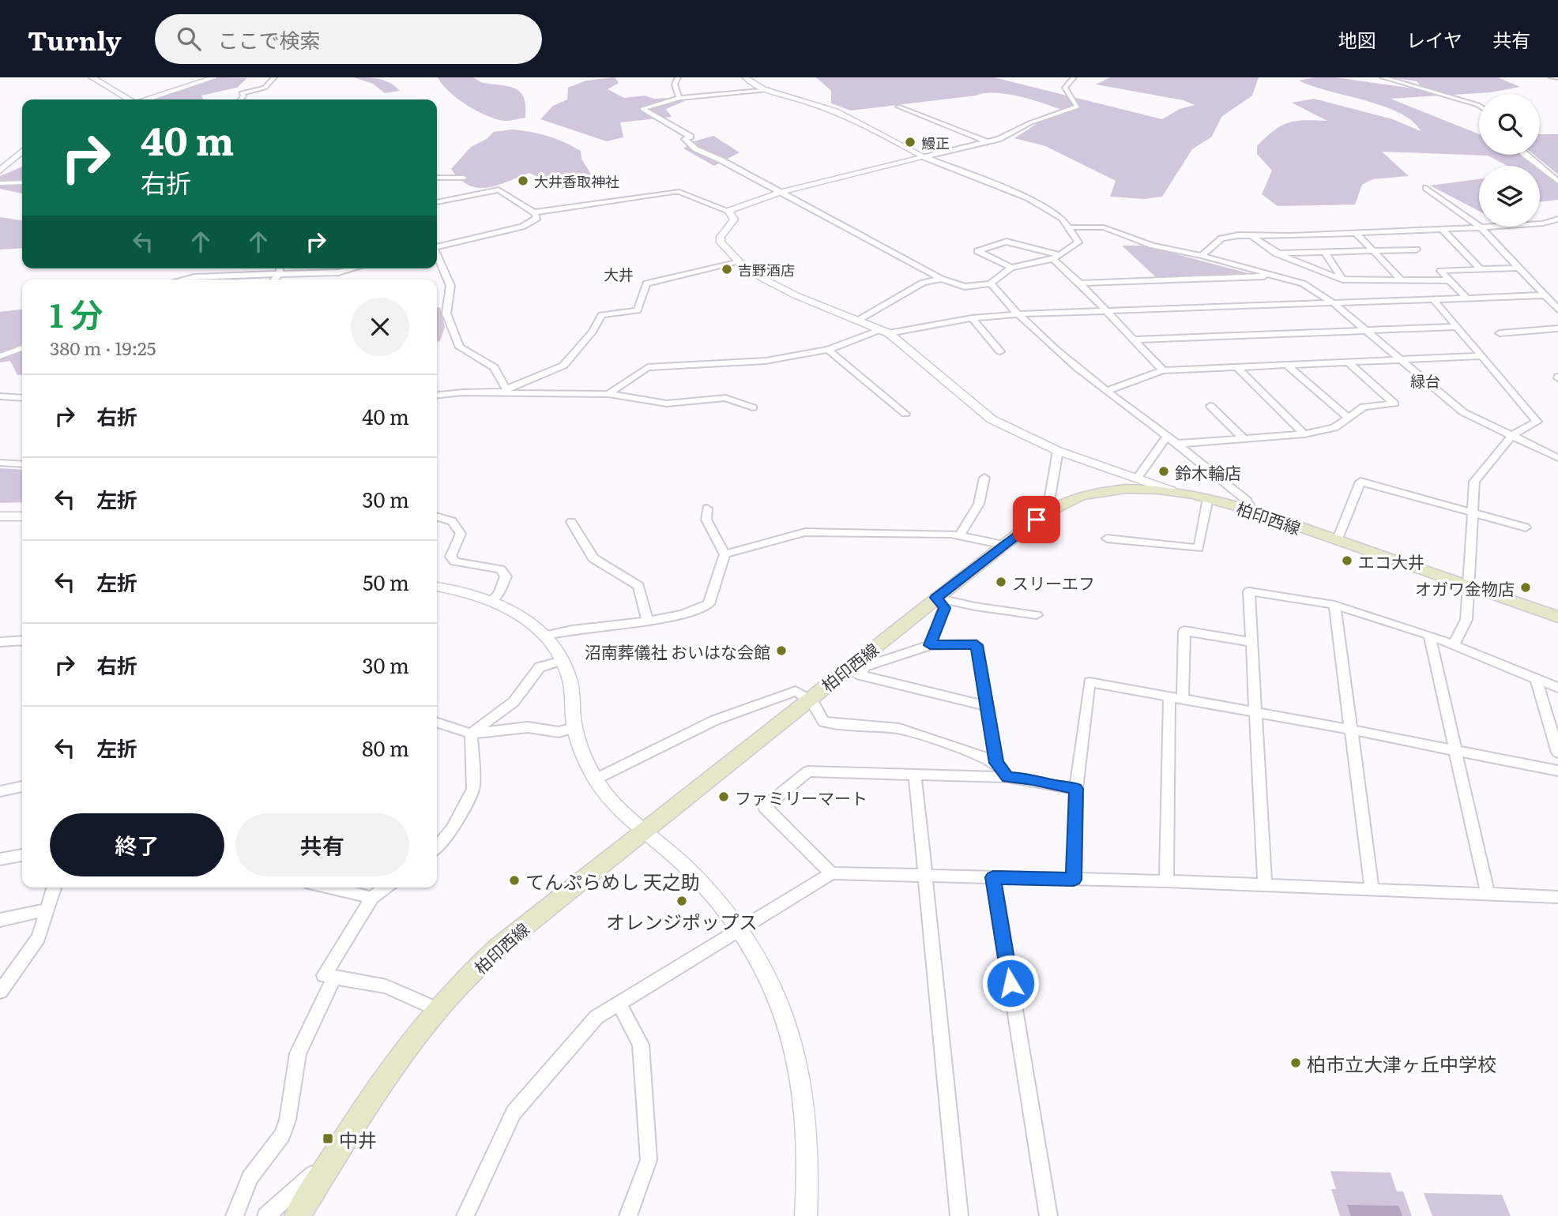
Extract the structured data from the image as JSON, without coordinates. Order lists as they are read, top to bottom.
{
  "streets": {
    "main road": ["柏印西線"]
  },
  "districts": ["大井", "緑台"],
  "places": {
    "other": [
      "鰻正",
      "大井香取神社",
      "吉野酒店",
      "鈴木輪店",
      "エコ大井",
      "スリーエフ",
      "オガワ金物店",
      "沼南葬儀社 おいはな会館",
      "ファミリーマート",
      "てんぷらめし 天之助",
      "オレンジポップス",
      "柏市立大津ヶ丘中学校"
    ],
    "transit": ["中井"]
  },
  "page": {
    "header": "Turnly",
    "search": "ここで検索",
    "nav": ["地図", "レイヤ", "共有"],
    "turn": ["40 m", "右折"],
    "heading": ["1 分", "380 m · 19:25"],
    "list": [
      {
        "name": "右折",
        "value": "40 m"
      },
      {
        "name": "左折",
        "value": "30 m"
      },
      {
        "name": "左折",
        "value": "50 m"
      },
      {
        "name": "右折",
        "value": "30 m"
      },
      {
        "name": "左折",
        "value": "80 m"
      }
    ],
    "buttons": ["終了", "共有"]
  }
}
